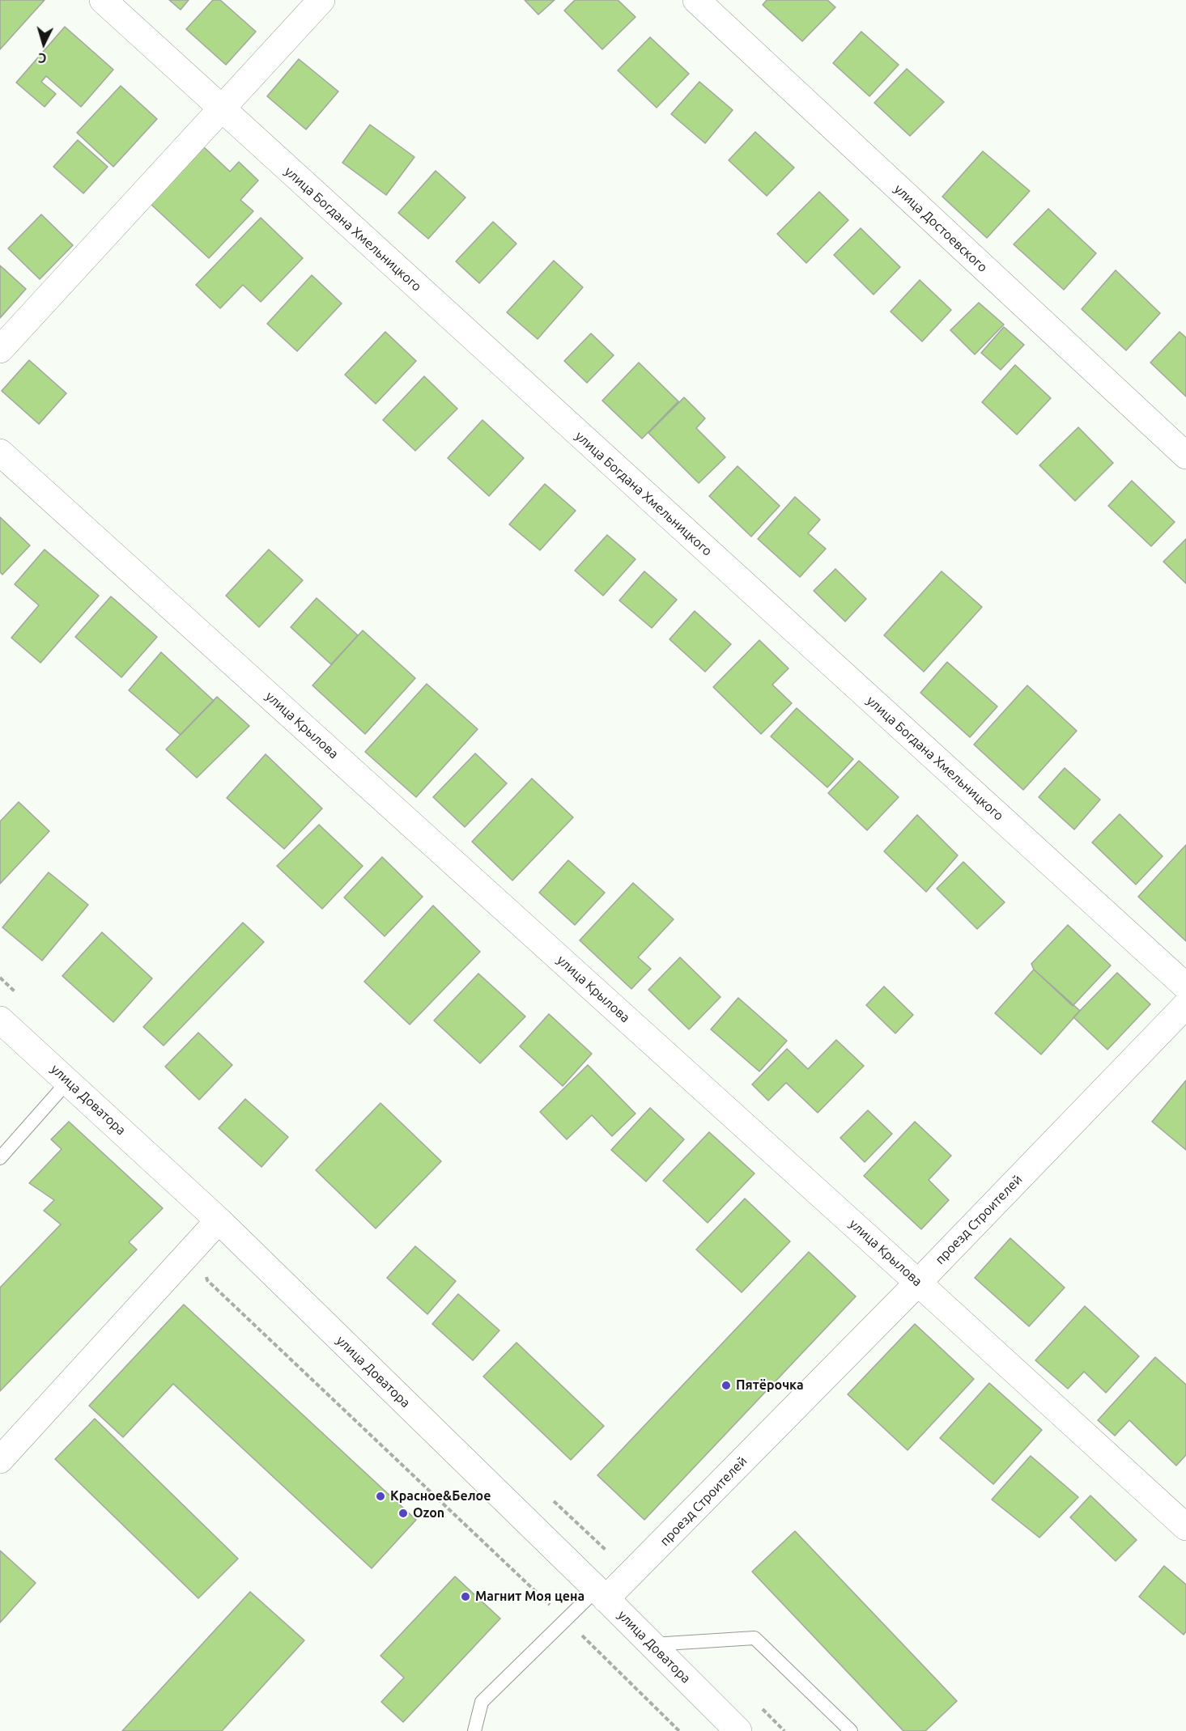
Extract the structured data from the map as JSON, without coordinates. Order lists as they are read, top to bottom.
{
  "streets": {
    "street": [
      "улица Достоевского",
      "улица Богдана Хмельницкого",
      "улица Крылова",
      "улица Доватора",
      "проезд Строителей"
    ]
  },
  "crossings": [
    ["улица Крылова", "проезд Строителей"],
    ["улица Доватора", "проезд Строителей"]
  ],
  "places": [
    "Пятёрочка",
    "Красное&Белое",
    "Ozon",
    "Магнит Моя цена"
  ],
  "north": "bottom"
}
